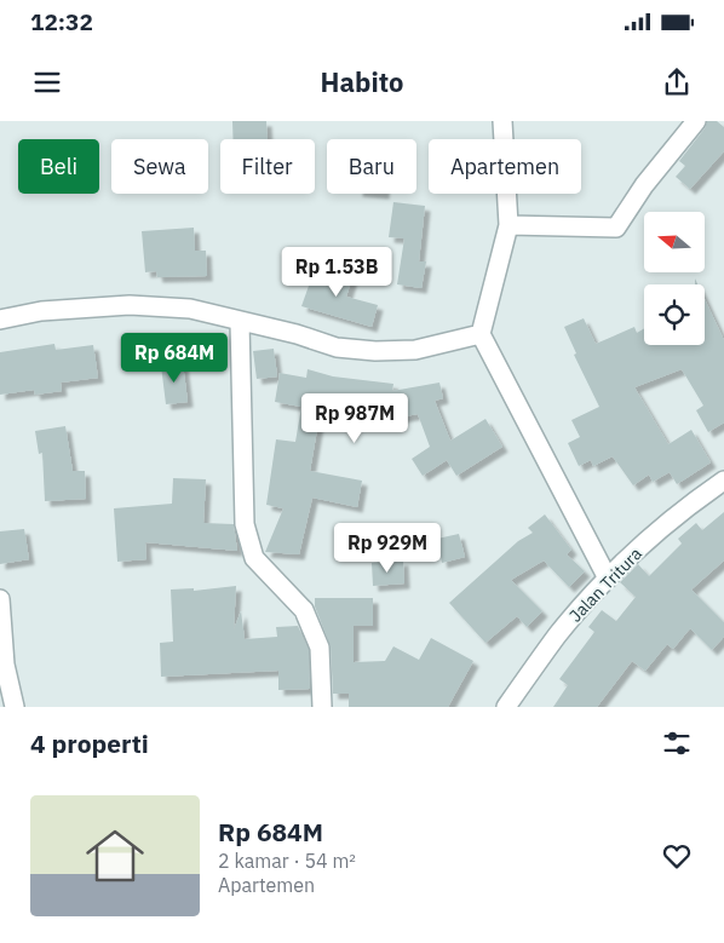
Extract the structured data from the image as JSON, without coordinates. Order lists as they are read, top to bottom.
{
  "streets": {
    "street": ["Jalan Tritura"]
  },
  "north": "left",
  "page": {
    "status": "12:32",
    "header": "Habito",
    "chip": [
      "Beli",
      "Sewa",
      "Filter",
      "Baru",
      "Apartemen"
    ],
    "price": [
      "Rp 1.53B",
      "Rp 684M",
      "Rp 987M",
      "Rp 929M"
    ],
    "heading": "4 properti",
    "list": [
      {
        "name": "Rp 684M",
        "note": "2 kamar · 54 m² · Apartemen"
      }
    ]
  }
}
